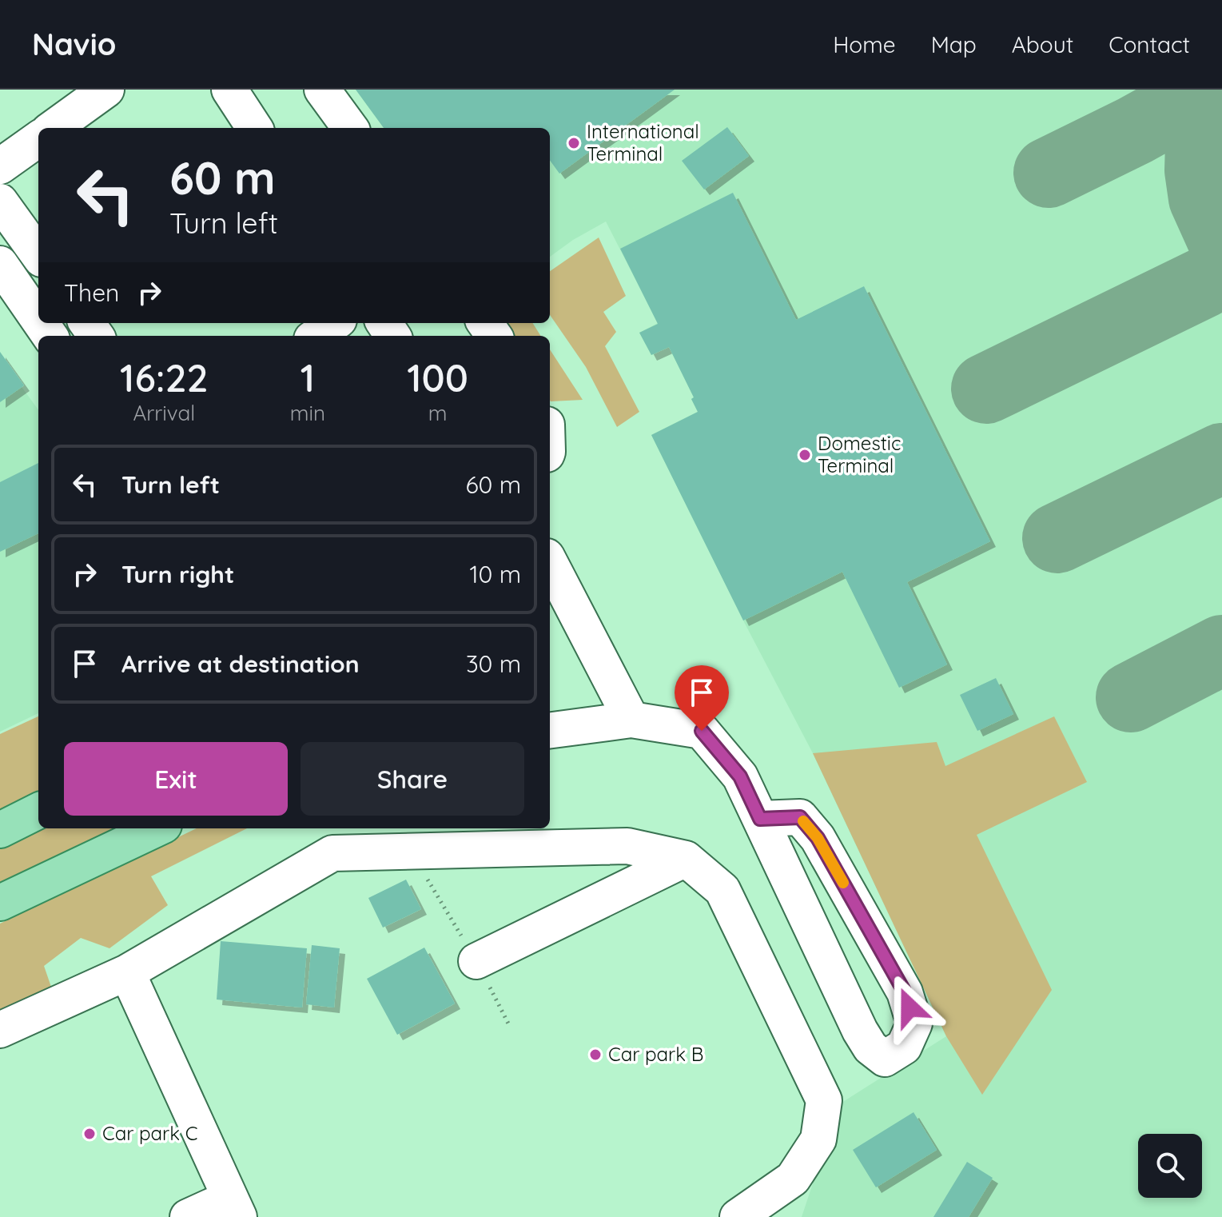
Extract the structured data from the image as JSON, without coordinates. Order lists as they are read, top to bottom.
{
  "places": [
    "International Terminal",
    "Domestic Terminal",
    "Car park B",
    "Car park C"
  ],
  "page": {
    "header": "Navio",
    "nav": [
      "Home",
      "Map",
      "About",
      "Contact"
    ],
    "turn": ["60 m", "Turn left"],
    "then": "Then",
    "eta": [
      "16:22",
      "Arrival",
      "1",
      "min",
      "100",
      "m"
    ],
    "list": [
      {
        "name": "Turn left",
        "value": "60 m"
      },
      {
        "name": "Turn right",
        "value": "10 m"
      },
      {
        "name": "Arrive at destination",
        "value": "30 m"
      }
    ],
    "buttons": ["Exit", "Share"]
  }
}
